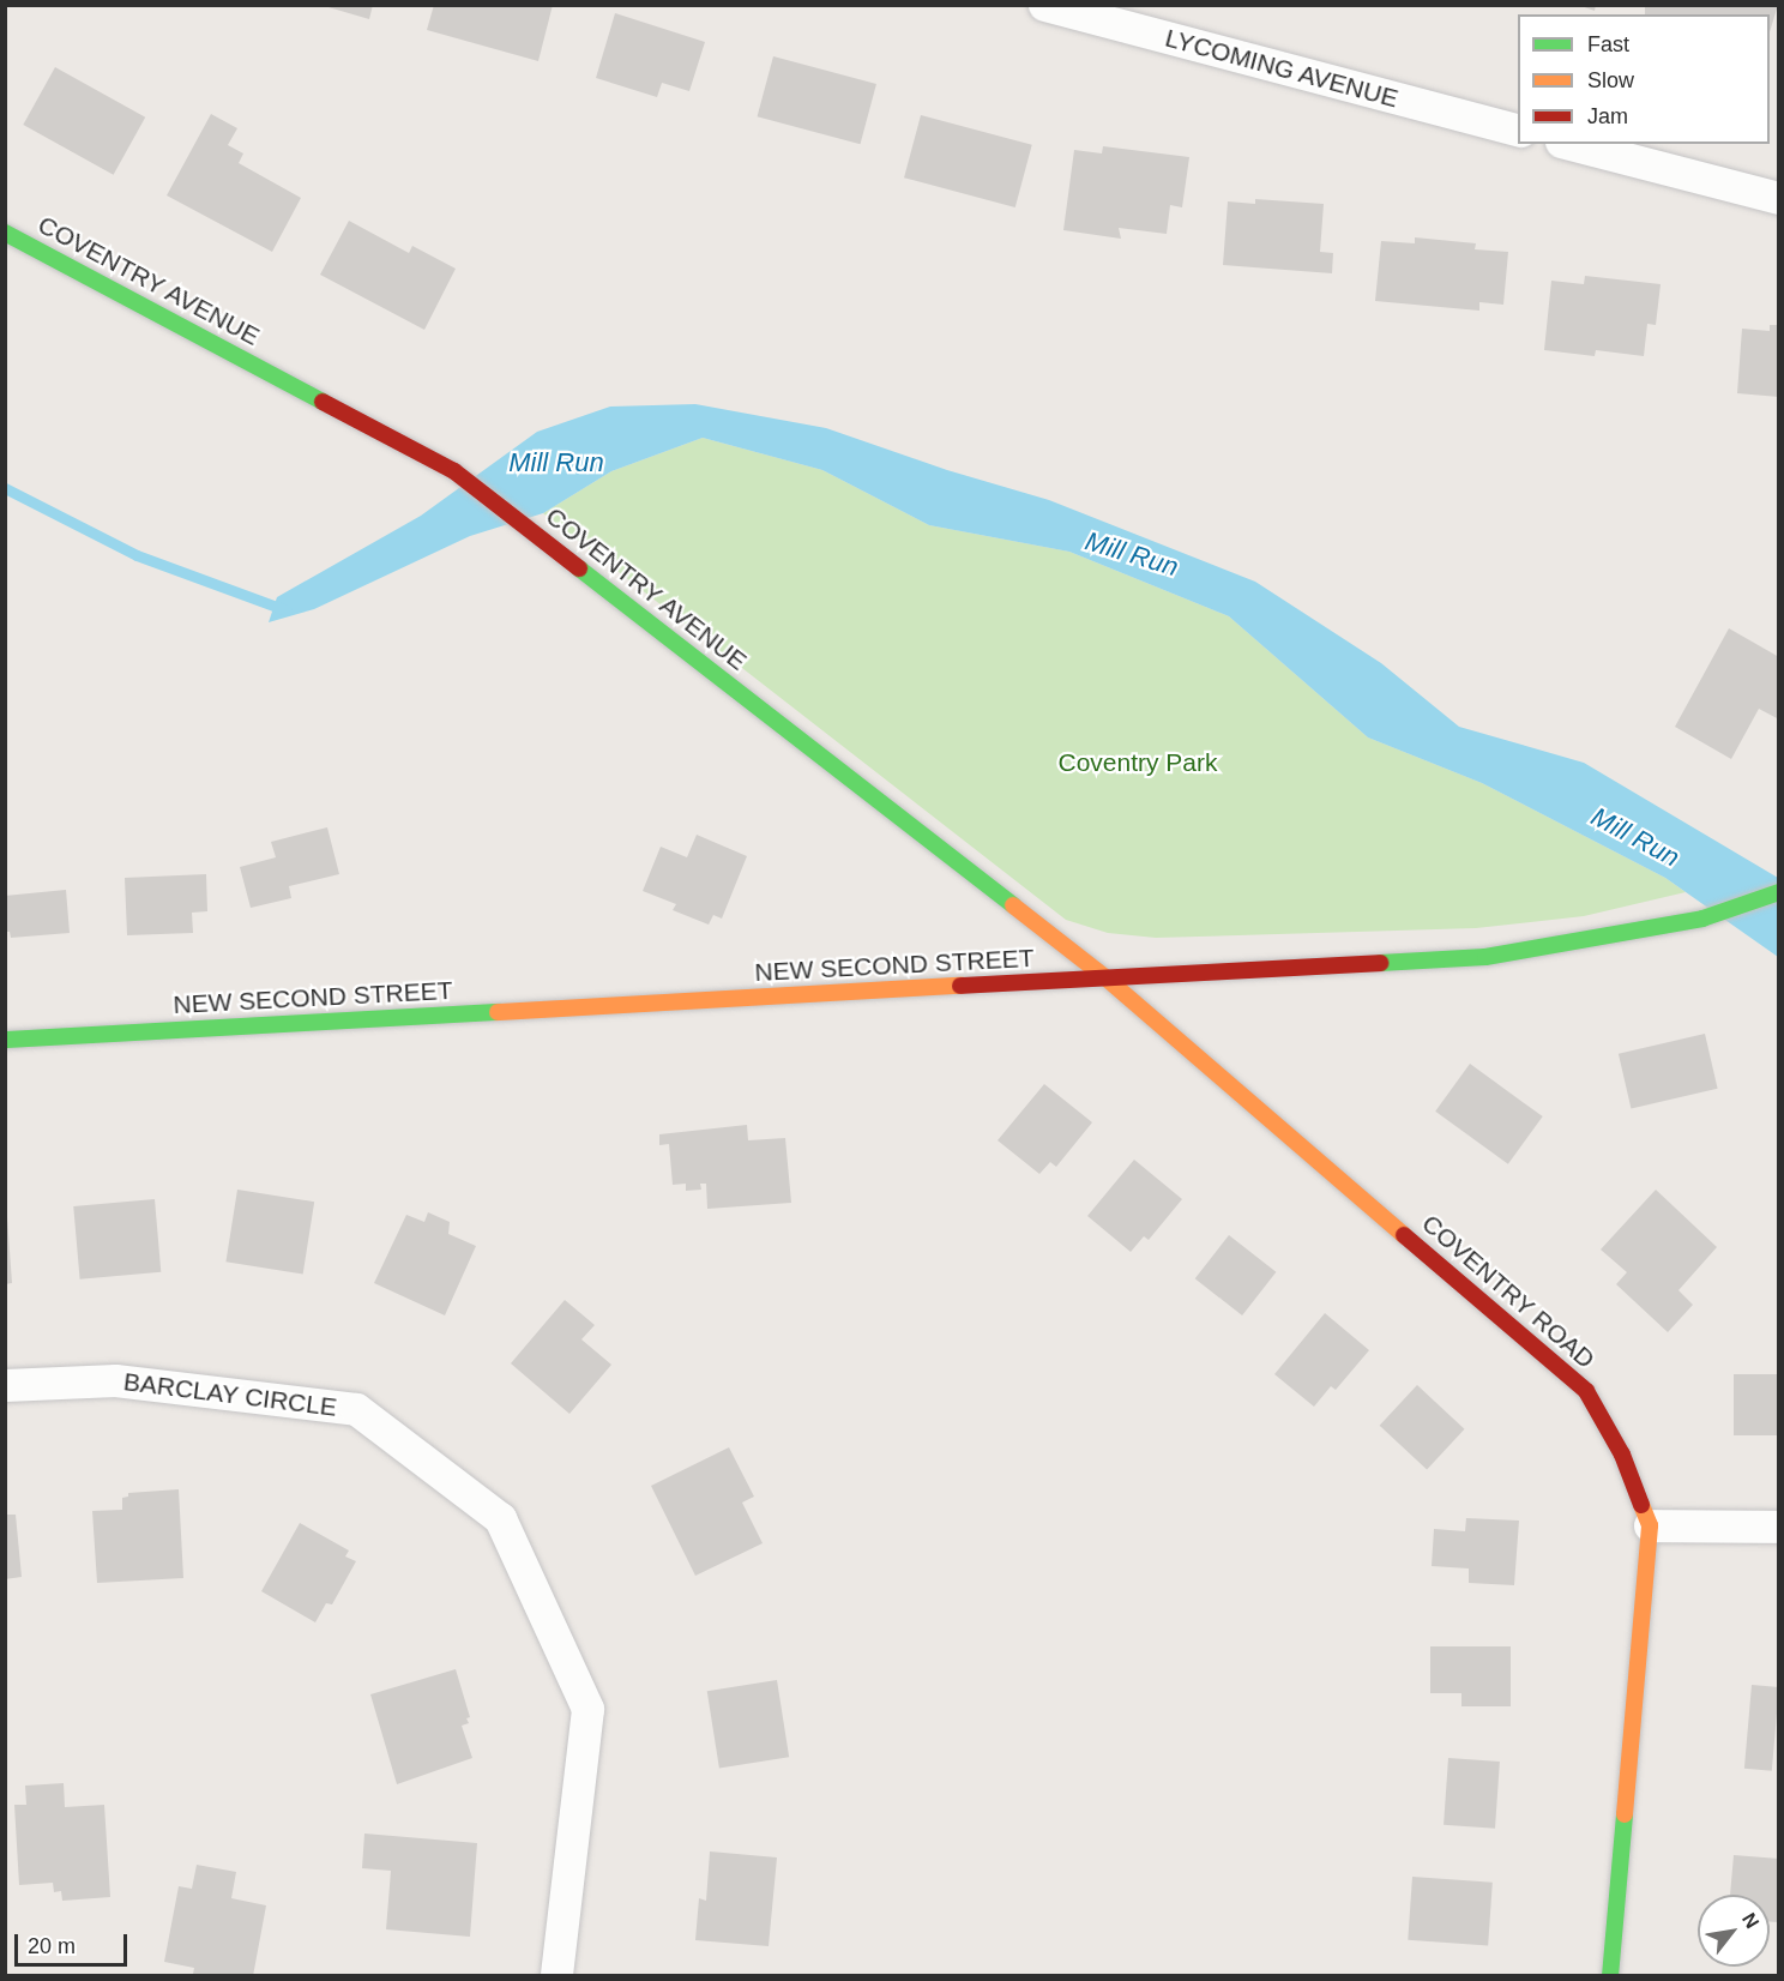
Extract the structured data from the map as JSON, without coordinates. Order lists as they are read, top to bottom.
{
  "streets": {
    "street": [
      "LYCOMING AVENUE",
      "COVENTRY AVENUE",
      "NEW SECOND STREET",
      "COVENTRY ROAD",
      "BARCLAY CIRCLE"
    ]
  },
  "crossings": [
    ["COVENTRY AVENUE", "NEW SECOND STREET"],
    ["COVENTRY AVENUE", "COVENTRY ROAD"],
    ["NEW SECOND STREET", "COVENTRY ROAD"]
  ],
  "water": ["Mill Run"],
  "parks": ["Coventry Park"],
  "legend": ["Fast", "Slow", "Jam"],
  "scale_bar": "20 m",
  "north": "top right"
}
